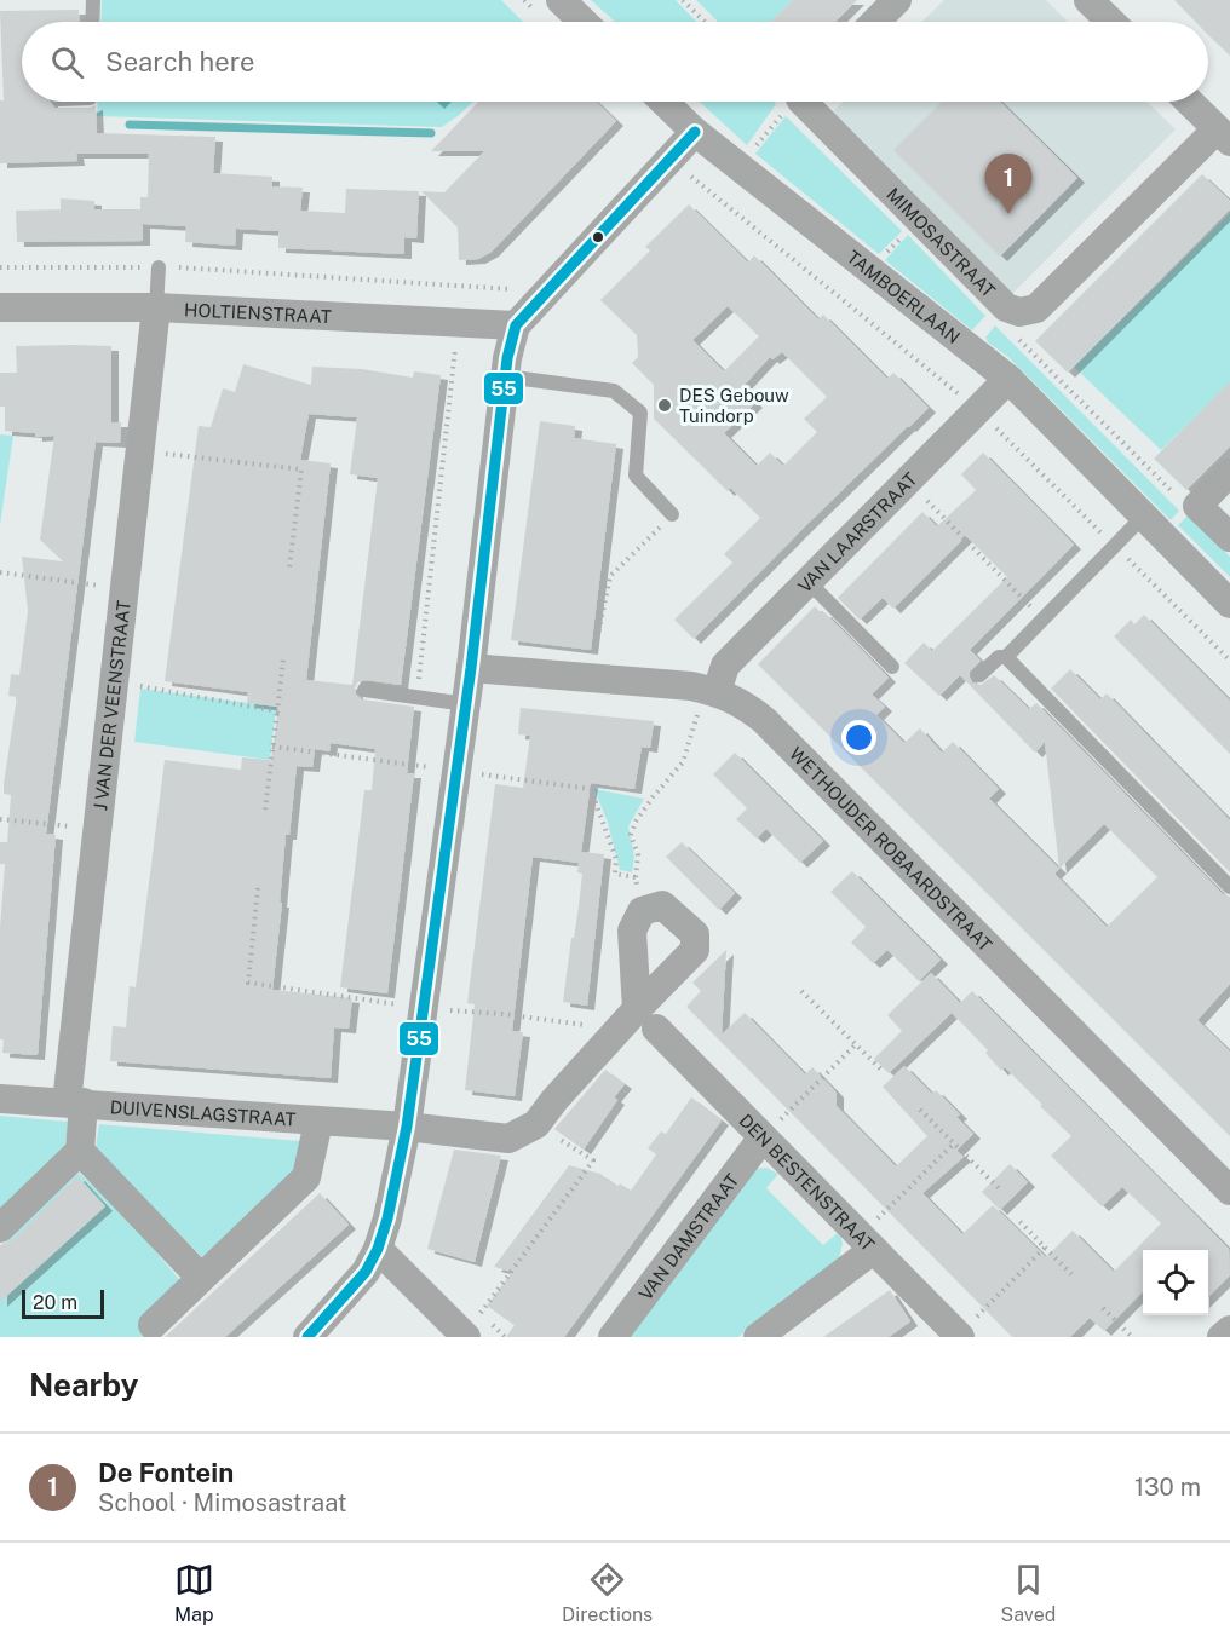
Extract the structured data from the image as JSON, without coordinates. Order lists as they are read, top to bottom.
{
  "streets": {
    "street": [
      "MIMOSASTRAAT",
      "TAMBOERLAAN",
      "HOLTIENSTRAAT",
      "VAN LAARSTRAAT",
      "J VAN DER VEENSTRAAT",
      "WETHOUDER ROBAARDSTRAAT",
      "DUIVENSLAGSTRAAT",
      "DEN BESTENSTRAAT",
      "VAN DAMSTRAAT"
    ]
  },
  "crossings": [
    ["TAMBOERLAAN", "VAN LAARSTRAAT"],
    ["HOLTIENSTRAAT", "J VAN DER VEENSTRAAT"],
    ["VAN LAARSTRAAT", "WETHOUDER ROBAARDSTRAAT"],
    ["J VAN DER VEENSTRAAT", "DUIVENSLAGSTRAAT"],
    ["DEN BESTENSTRAAT", "VAN DAMSTRAAT"]
  ],
  "places": ["DES Gebouw Tuindorp"],
  "lines": ["transit line 55"],
  "scale_bar": "20 m",
  "page": {
    "search": "Search here",
    "pins": "1",
    "scale": "20 m",
    "heading": "Nearby",
    "list": [
      {
        "mark": "1",
        "name": "De Fontein",
        "note": "School · Mimosastraat",
        "value": "130 m"
      }
    ],
    "nav": ["Map", "Directions", "Saved"]
  }
}
